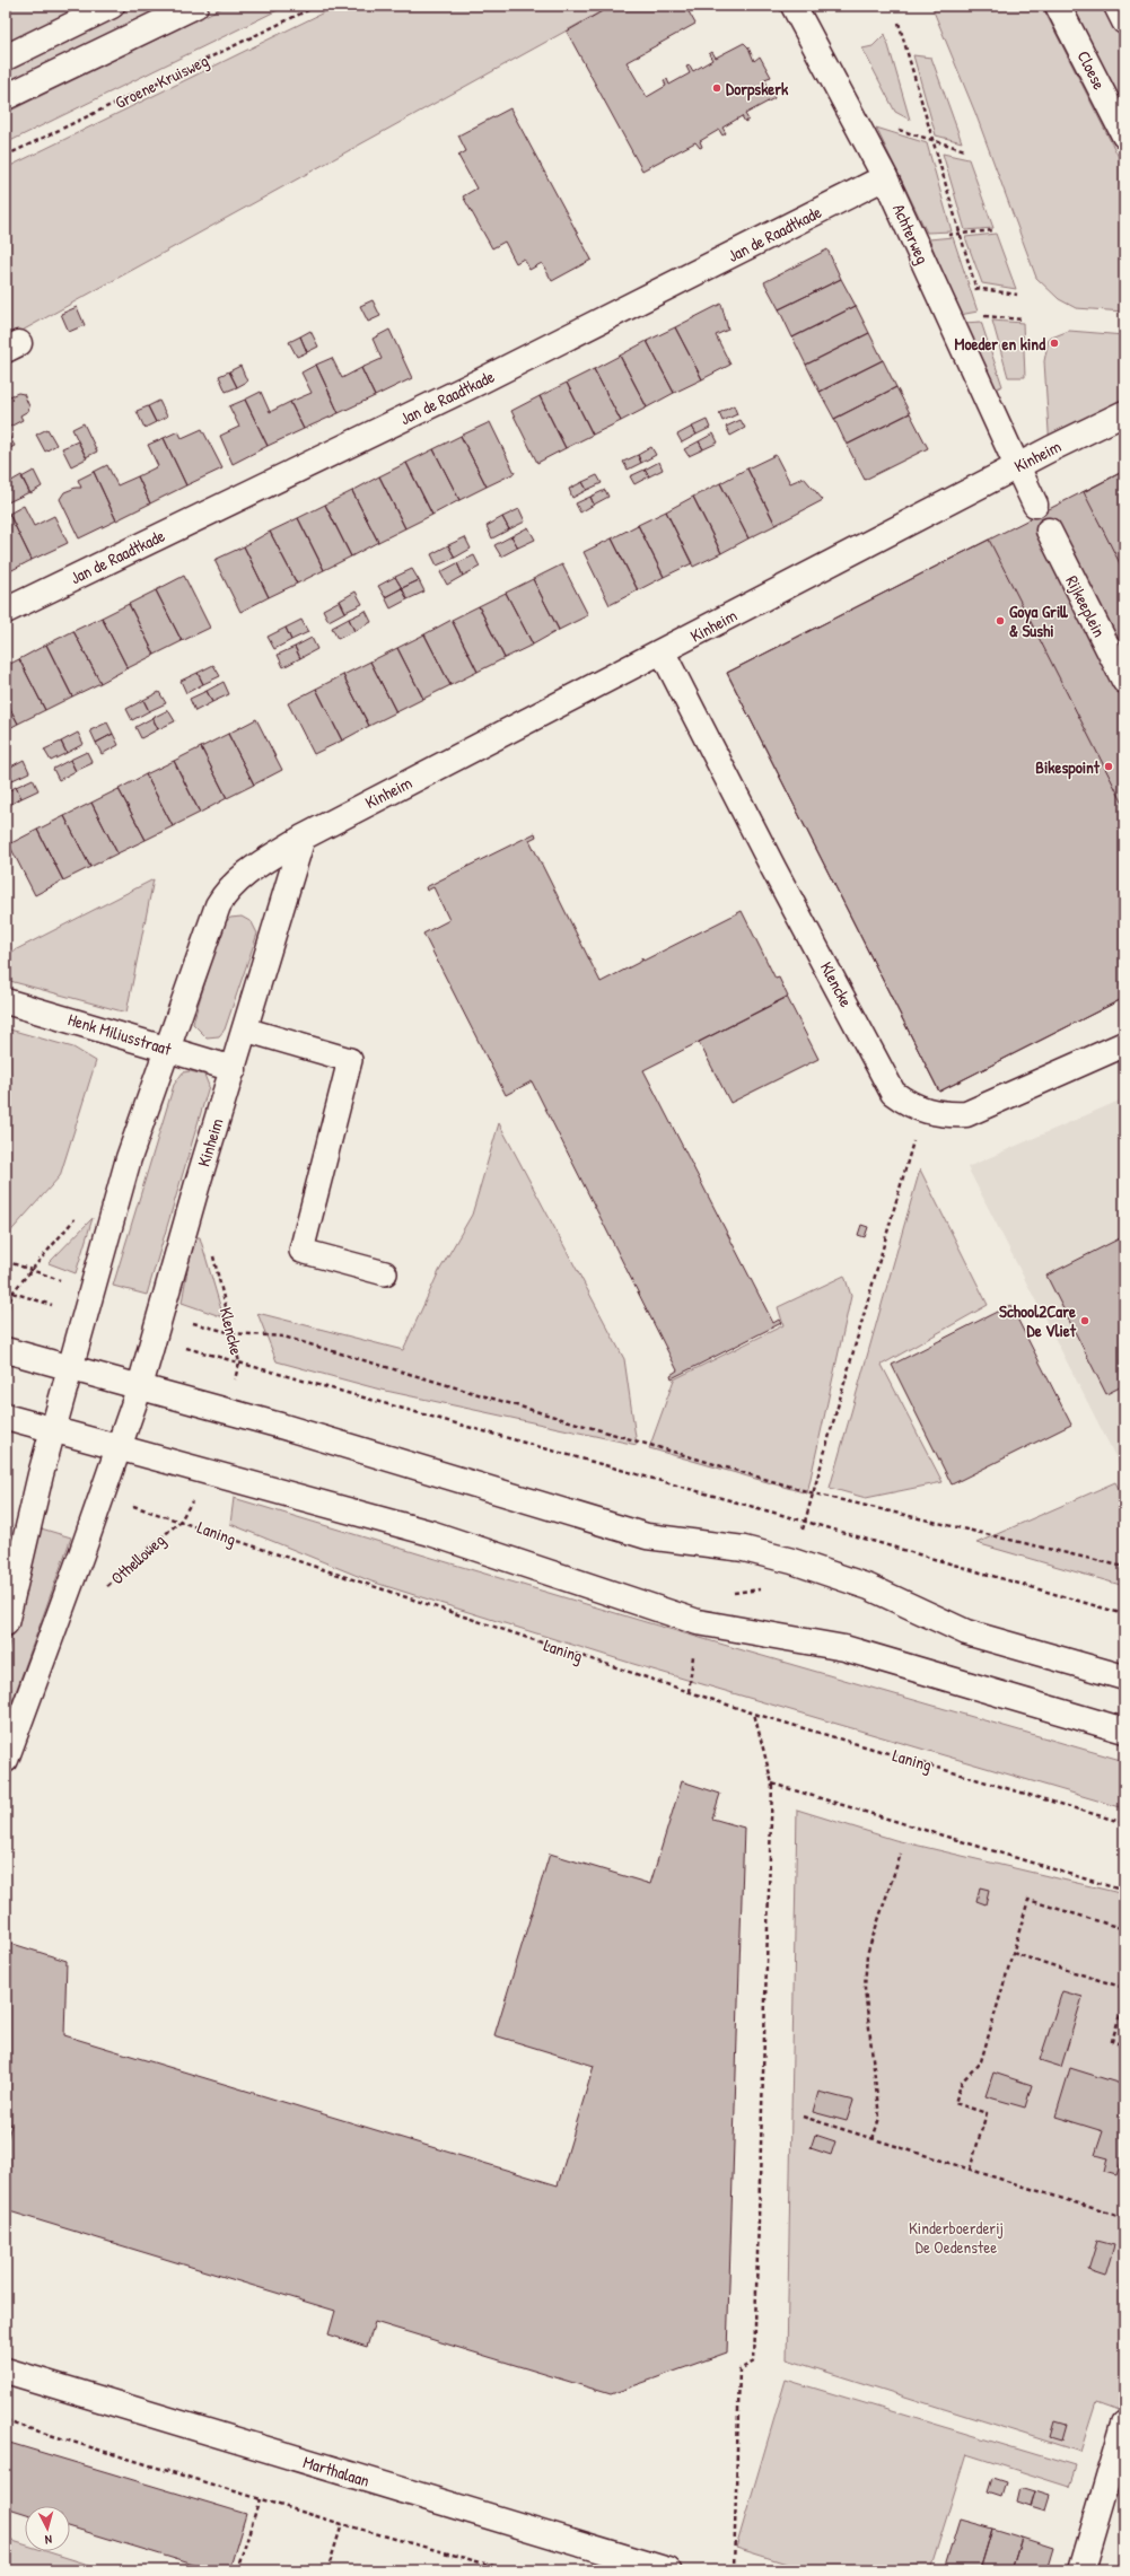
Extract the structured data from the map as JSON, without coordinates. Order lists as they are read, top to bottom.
{
  "streets": {
    "street": [
      "Cloese",
      "Jan de Raadtkade",
      "Achterweg",
      "Kinheim",
      "Rijkeeplein",
      "Klencke",
      "Henk Miliusstraat",
      "Marthalaan"
    ],
    "path": ["Groene Kruisweg", "Laning", "Othelloweg"]
  },
  "crossings": [
    ["Jan de Raadtkade", "Achterweg"],
    ["Achterweg", "Kinheim"],
    ["Kinheim", "Klencke"],
    ["Kinheim", "Henk Miliusstraat"],
    ["Laning", "Othelloweg"]
  ],
  "parks": ["Kinderboerderij De Oedenstee"],
  "places": [
    "Dorpskerk",
    "Moeder en kind",
    "Goya Grill & Sushi",
    "Bikespoint",
    "School2Care De Vliet"
  ],
  "north": "bottom"
}
